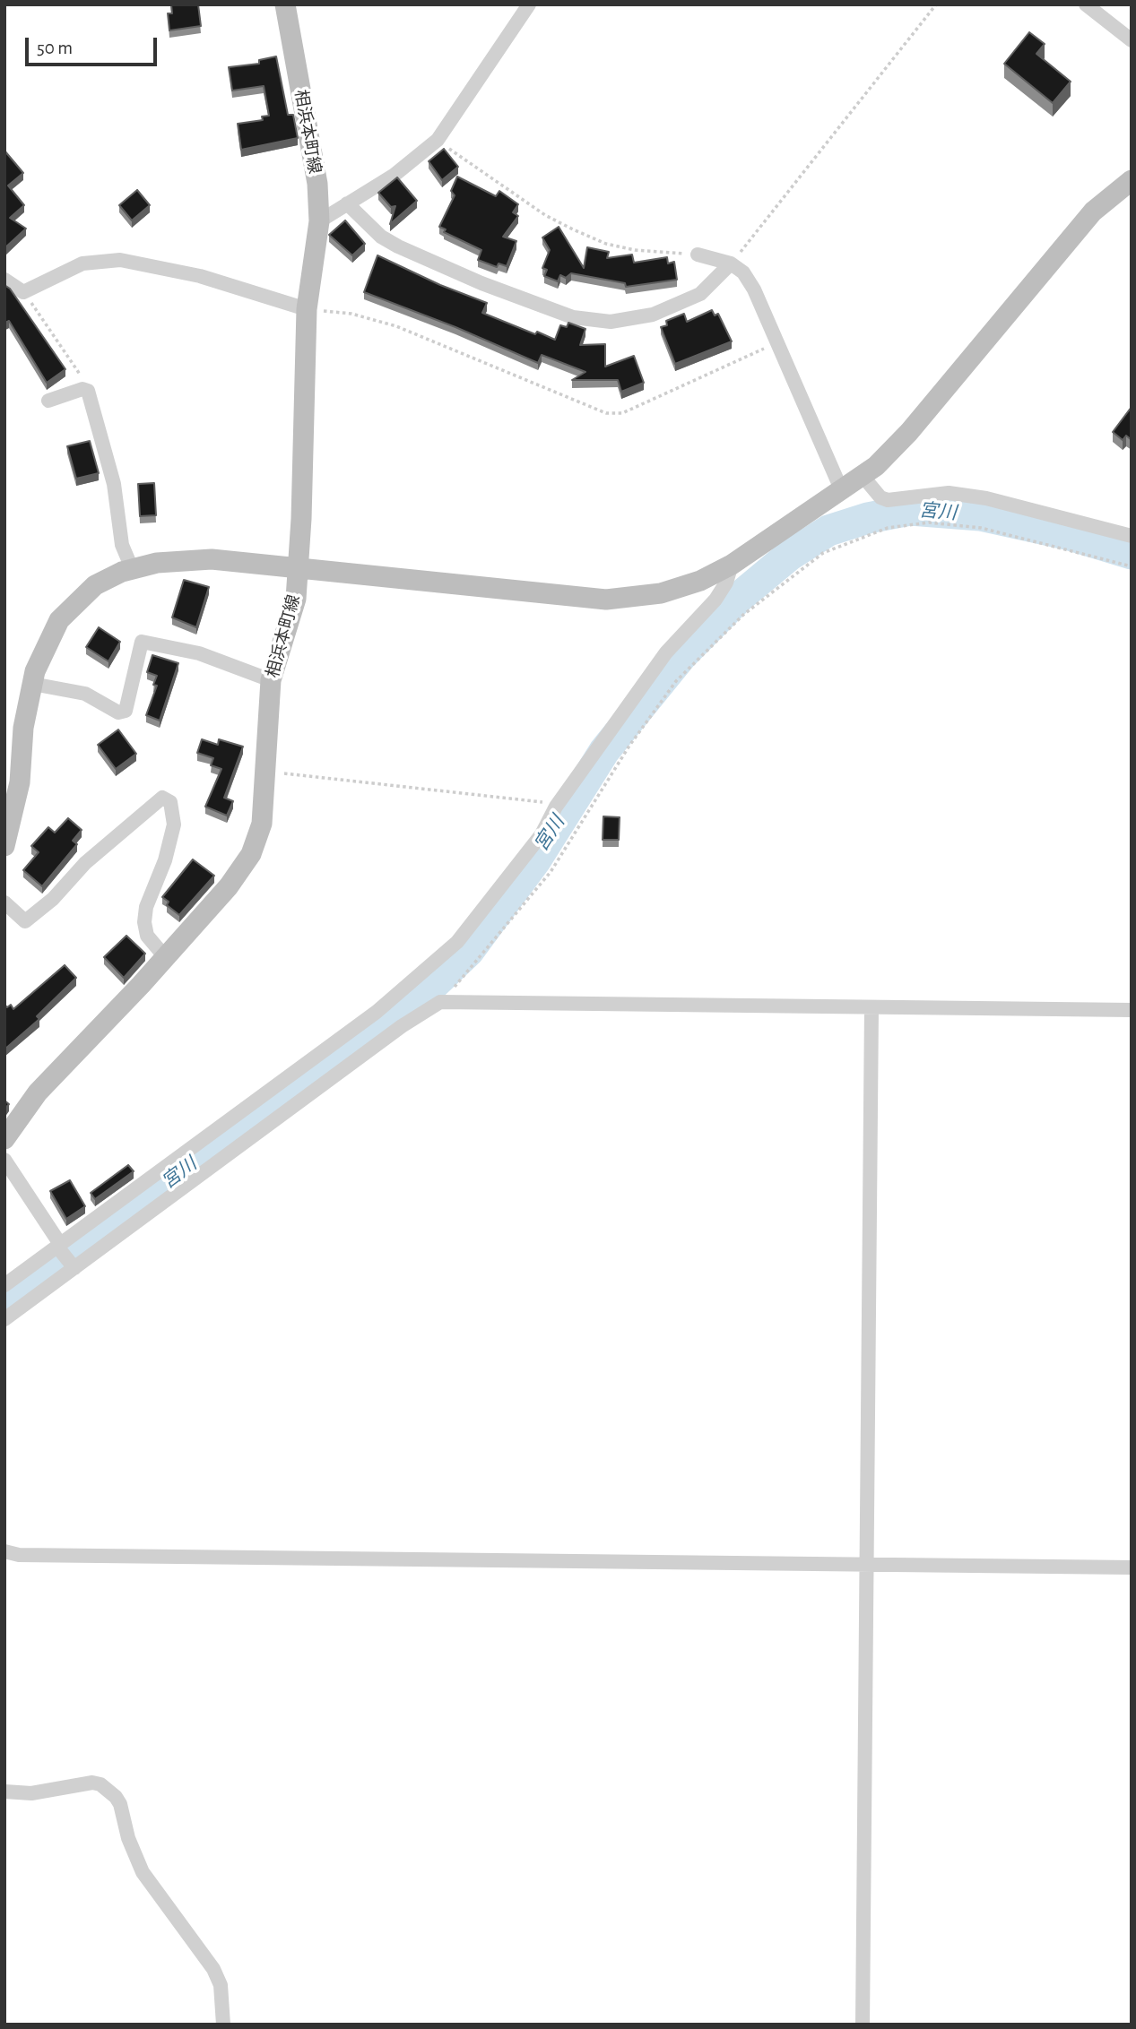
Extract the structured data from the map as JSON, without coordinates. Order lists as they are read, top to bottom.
{
  "streets": {
    "street": ["相浜本町線"]
  },
  "water": ["宮川"],
  "scale_bar": "50 m"
}
